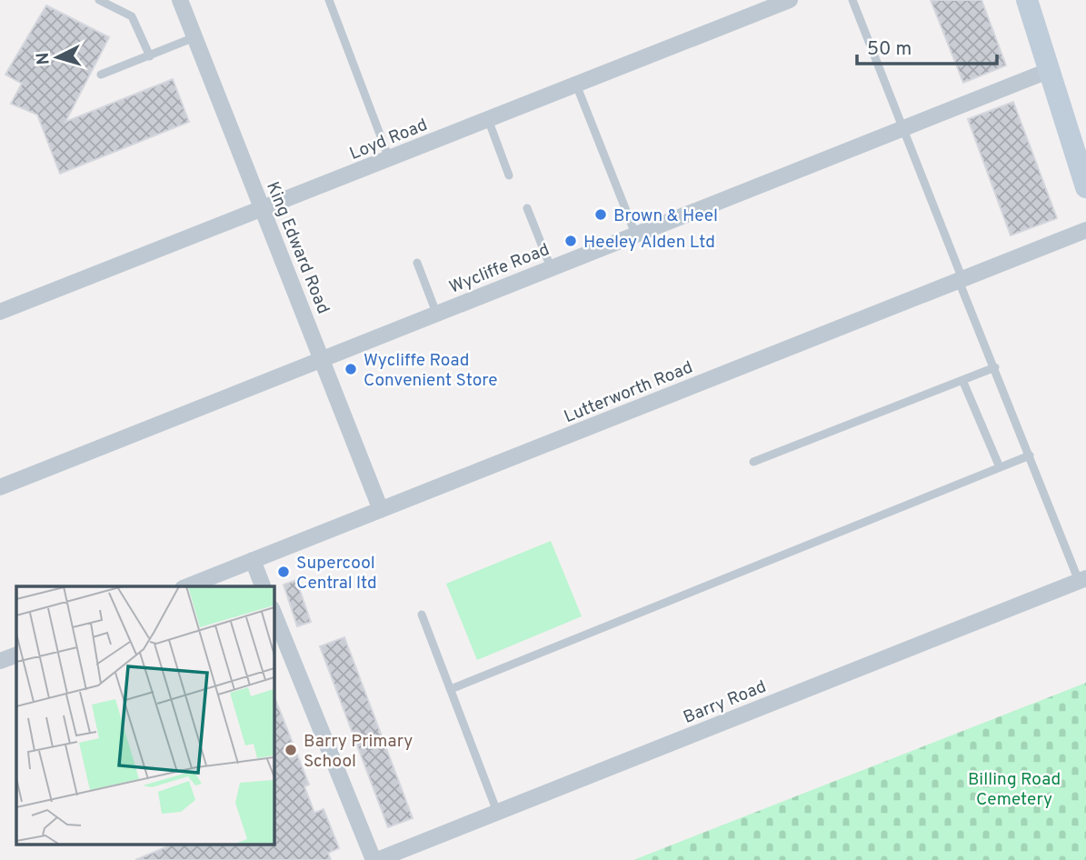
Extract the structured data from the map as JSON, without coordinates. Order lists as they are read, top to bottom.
{
  "streets": {
    "street": [
      "Loyd Road",
      "King Edward Road",
      "Wycliffe Road",
      "Lutterworth Road",
      "Barry Road"
    ]
  },
  "crossings": [
    ["Loyd Road", "King Edward Road"],
    ["King Edward Road", "Wycliffe Road"],
    ["King Edward Road", "Lutterworth Road"]
  ],
  "parks": ["Billing Road Cemetery"],
  "places": [
    "Brown & Heel",
    "Heeley Alden Ltd",
    "Wycliffe Road Convenient Store",
    "Supercool Central ltd",
    "Barry Primary School"
  ],
  "scale_bar": "50 m",
  "north": "left"
}
